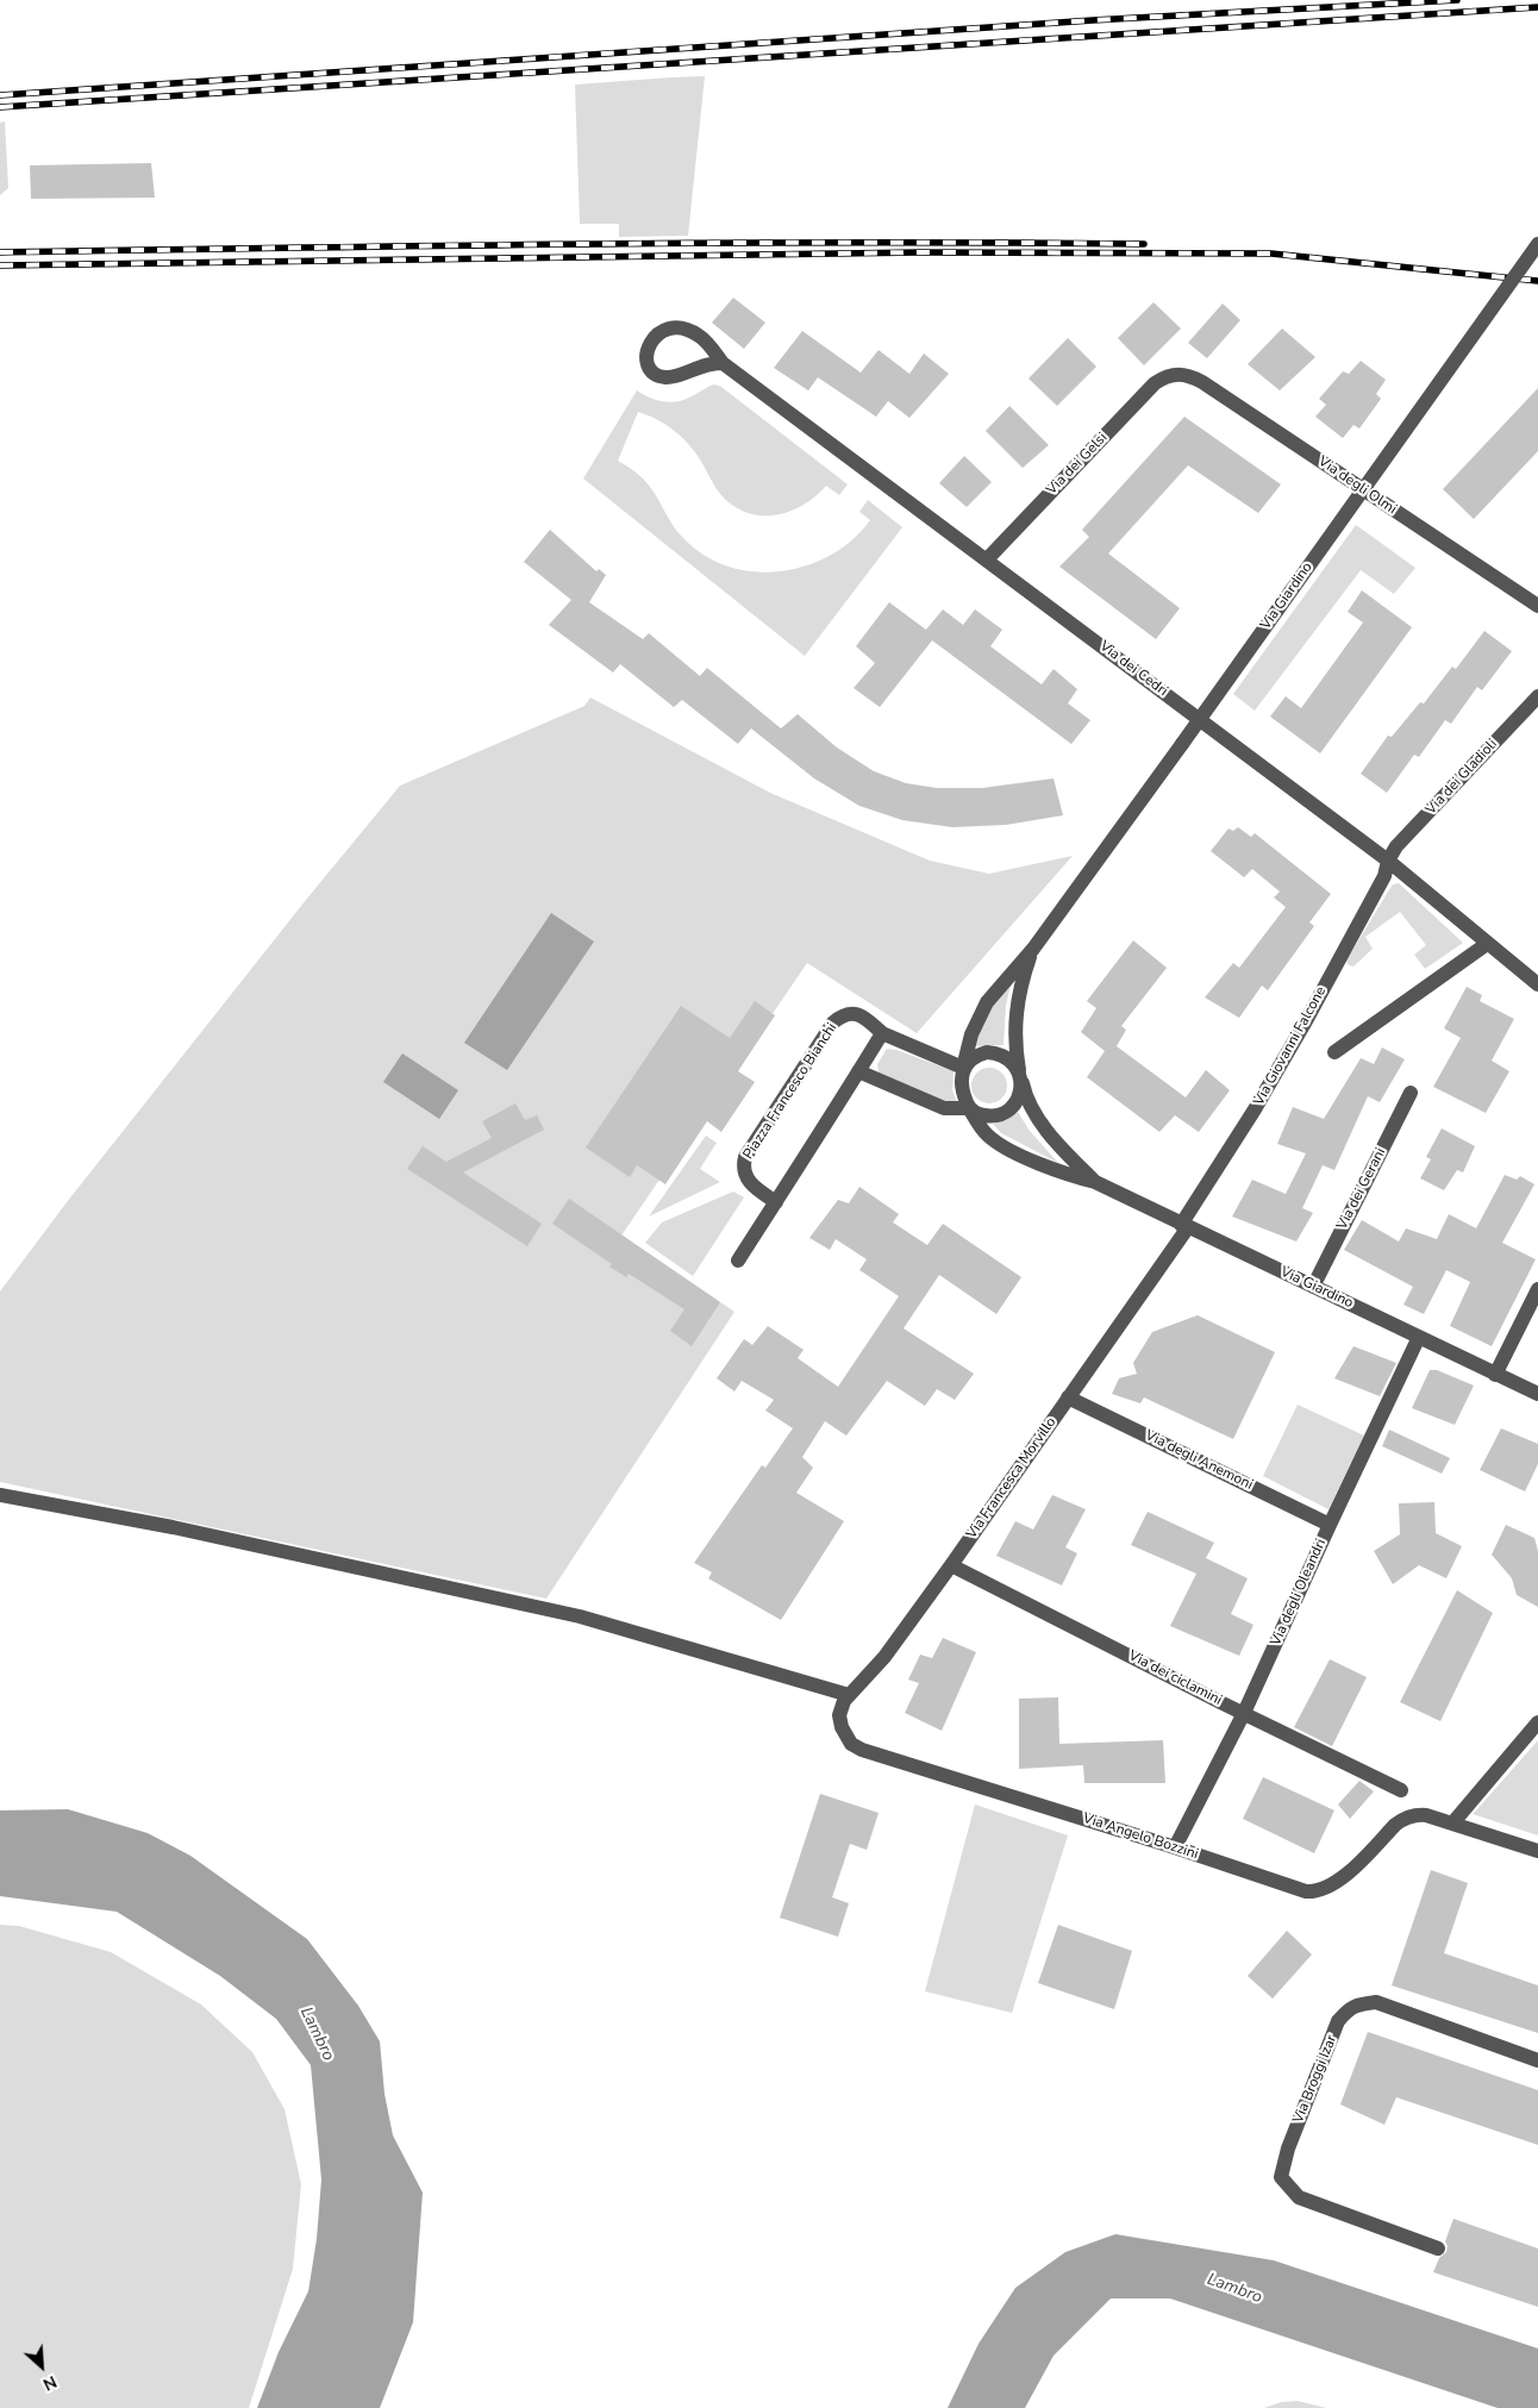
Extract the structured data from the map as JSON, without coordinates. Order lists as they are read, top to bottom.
{
  "streets": {
    "street": [
      "Via dei Gelsi",
      "Via degli Olmi",
      "Via Giardino",
      "Via dei Cedri",
      "Via dei Gladioli",
      "Via Giovanni Falcone",
      "Piazza Francesco Bianchi",
      "Via dei Gerani",
      "Via degli Anemoni",
      "Via Francesca Morvillo",
      "Via degli Oleandri",
      "Via dei ciclamini",
      "Via Angelo Bozzini",
      "Via Broggi Izar"
    ]
  },
  "crossings": [
    ["Via dei Gelsi", "Via degli Olmi"],
    ["Via dei Gelsi", "Via dei Cedri"],
    ["Via Giardino", "Via Giovanni Falcone"],
    ["Via Giardino", "Piazza Francesco Bianchi"],
    ["Via Giardino", "Via dei Gerani"],
    ["Via Giardino", "Via Francesca Morvillo"],
    ["Via Giardino", "Via degli Oleandri"],
    ["Via dei Cedri", "Via dei Gladioli"],
    ["Via dei Cedri", "Via Giovanni Falcone"],
    ["Via dei Gladioli", "Via Giovanni Falcone"],
    ["Via Giovanni Falcone", "Via Francesca Morvillo"],
    ["Via degli Anemoni", "Via Francesca Morvillo"],
    ["Via degli Anemoni", "Via degli Oleandri"],
    ["Via Francesca Morvillo", "Via dei ciclamini"],
    ["Via Francesca Morvillo", "Via Angelo Bozzini"],
    ["Via degli Oleandri", "Via dei ciclamini"],
    ["Via degli Oleandri", "Via Angelo Bozzini"]
  ],
  "water": ["Lambro"],
  "north": "bottom right"
}
